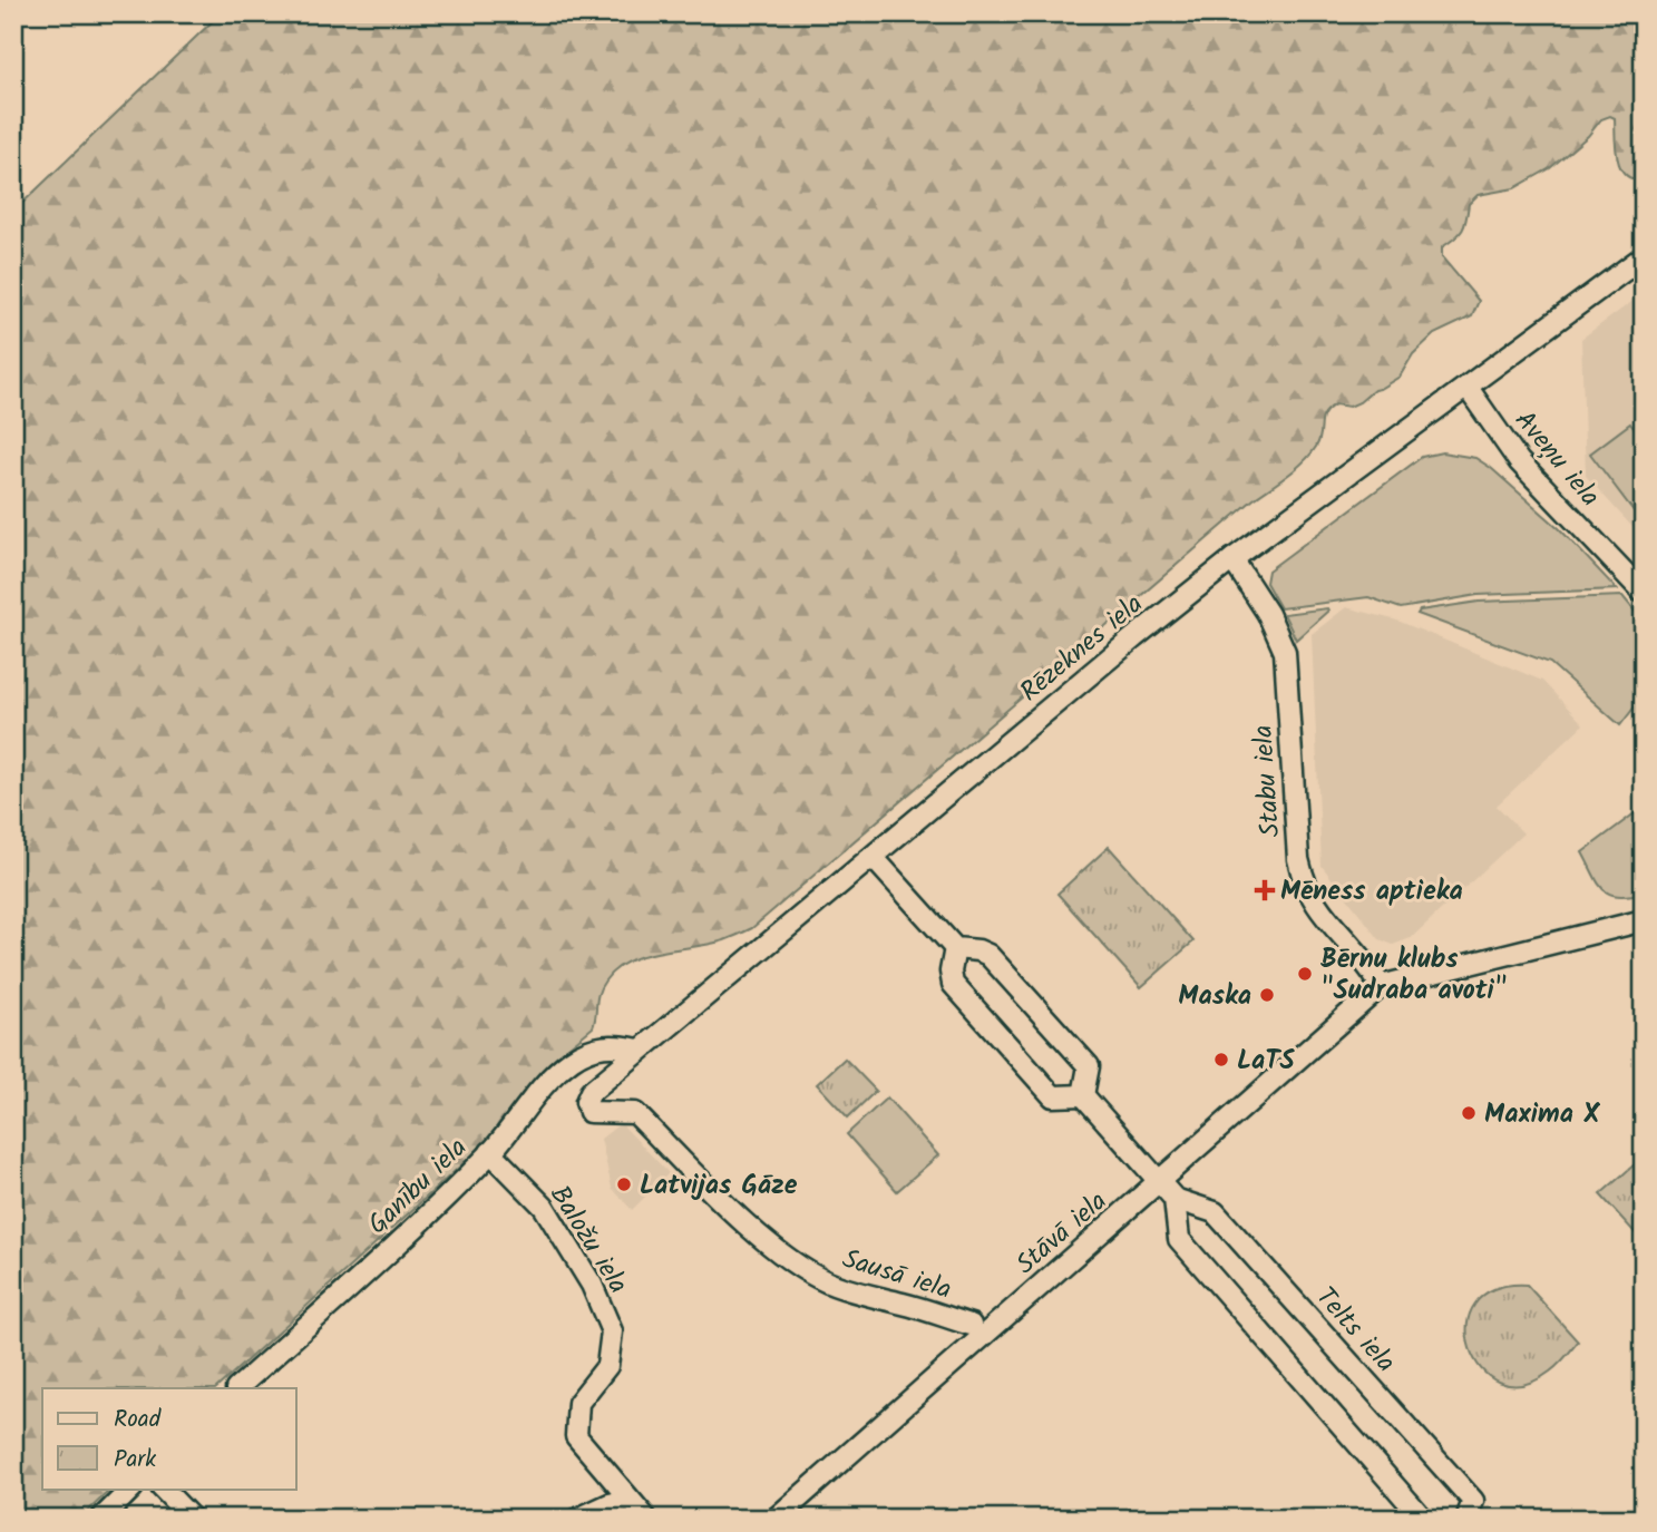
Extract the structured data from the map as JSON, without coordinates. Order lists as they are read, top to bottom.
{
  "streets": {
    "street": [
      "Aveņu iela",
      "Rēzeknes iela",
      "Stabu iela",
      "Ganību iela",
      "Stāvā iela",
      "Baložu iela",
      "Sausā iela",
      "Telts iela"
    ]
  },
  "crossings": [
    ["Aveņu iela", "Rēzeknes iela"],
    ["Rēzeknes iela", "Stabu iela"],
    ["Rēzeknes iela", "Ganību iela"],
    ["Rēzeknes iela", "Sausā iela"],
    ["Stabu iela", "Stāvā iela"],
    ["Ganību iela", "Baložu iela"]
  ],
  "places": {
    "health": ["Mēness aptieka"],
    "other": [
      "Bērnu klubs \"Sudraba avoti\"",
      "Maska",
      "LaTS",
      "Maxima X",
      "Latvijas Gāze"
    ]
  },
  "legend": ["Road", "Park"]
}
